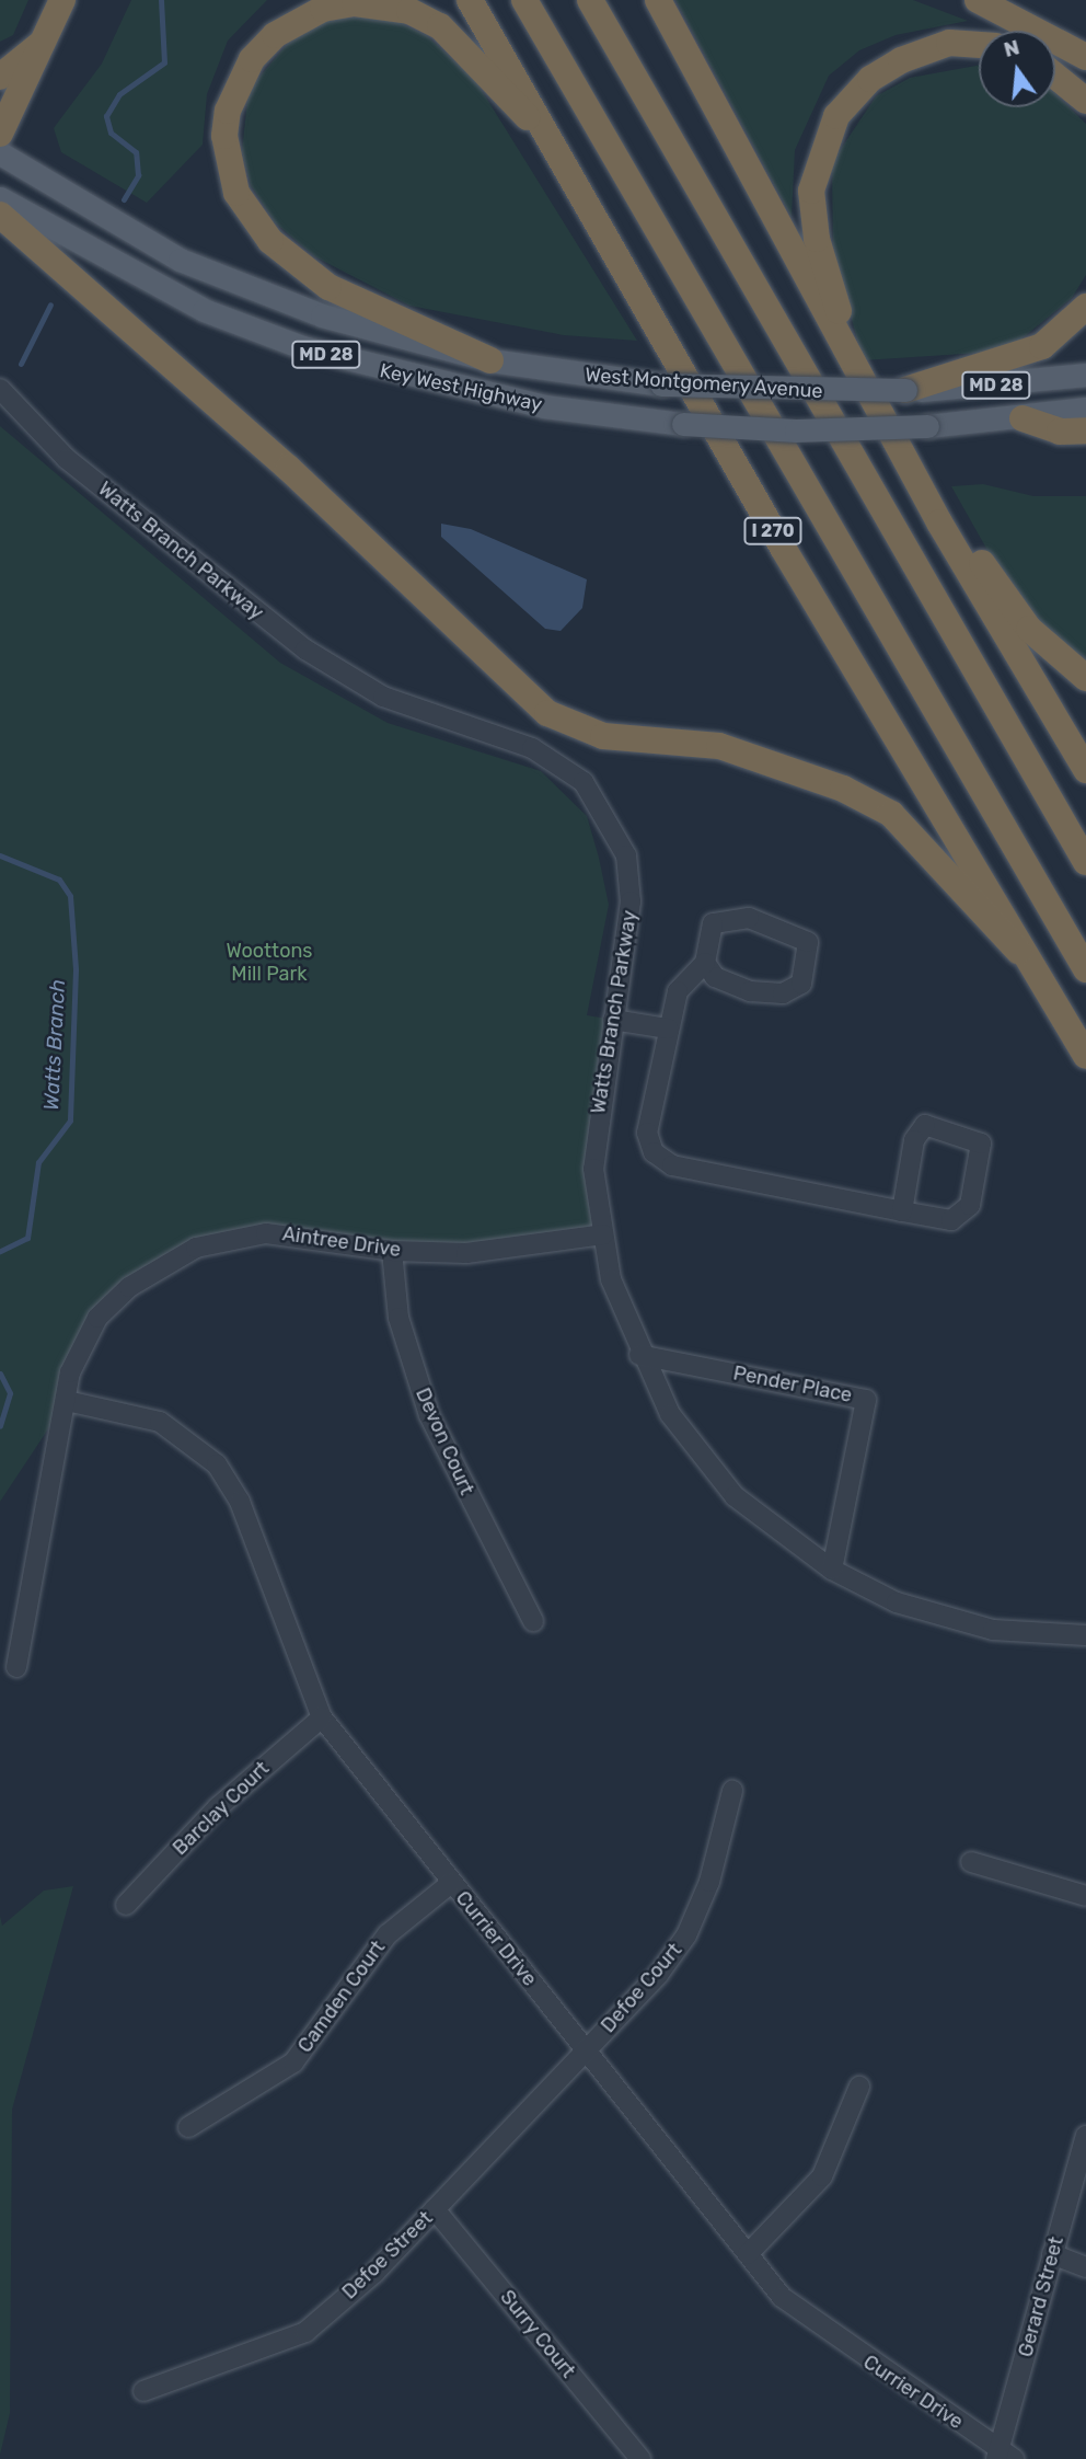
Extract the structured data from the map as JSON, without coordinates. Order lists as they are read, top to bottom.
{
  "streets": {
    "highway": ["I 270"],
    "main road": ["MD 28", "West Montgomery Avenue", "Key West Highway"],
    "street": [
      "Watts Branch Parkway",
      "Aintree Drive",
      "Pender Place",
      "Devon Court",
      "Barclay Court",
      "Currier Drive",
      "Defoe Court",
      "Camden Court",
      "Defoe Street",
      "Gerard Street",
      "Surry Court"
    ]
  },
  "crossings": [
    ["West Montgomery Avenue", "Key West Highway"],
    ["Watts Branch Parkway", "Aintree Drive"],
    ["Watts Branch Parkway", "Pender Place"],
    ["Aintree Drive", "Devon Court"],
    ["Aintree Drive", "Currier Drive"],
    ["Barclay Court", "Currier Drive"],
    ["Currier Drive", "Defoe Court"],
    ["Currier Drive", "Camden Court"],
    ["Currier Drive", "Defoe Street"],
    ["Currier Drive", "Gerard Street"],
    ["Defoe Court", "Defoe Street"],
    ["Defoe Street", "Surry Court"]
  ],
  "water": ["Watts Branch"],
  "parks": ["Woottons Mill Park"],
  "north": "top"
}
